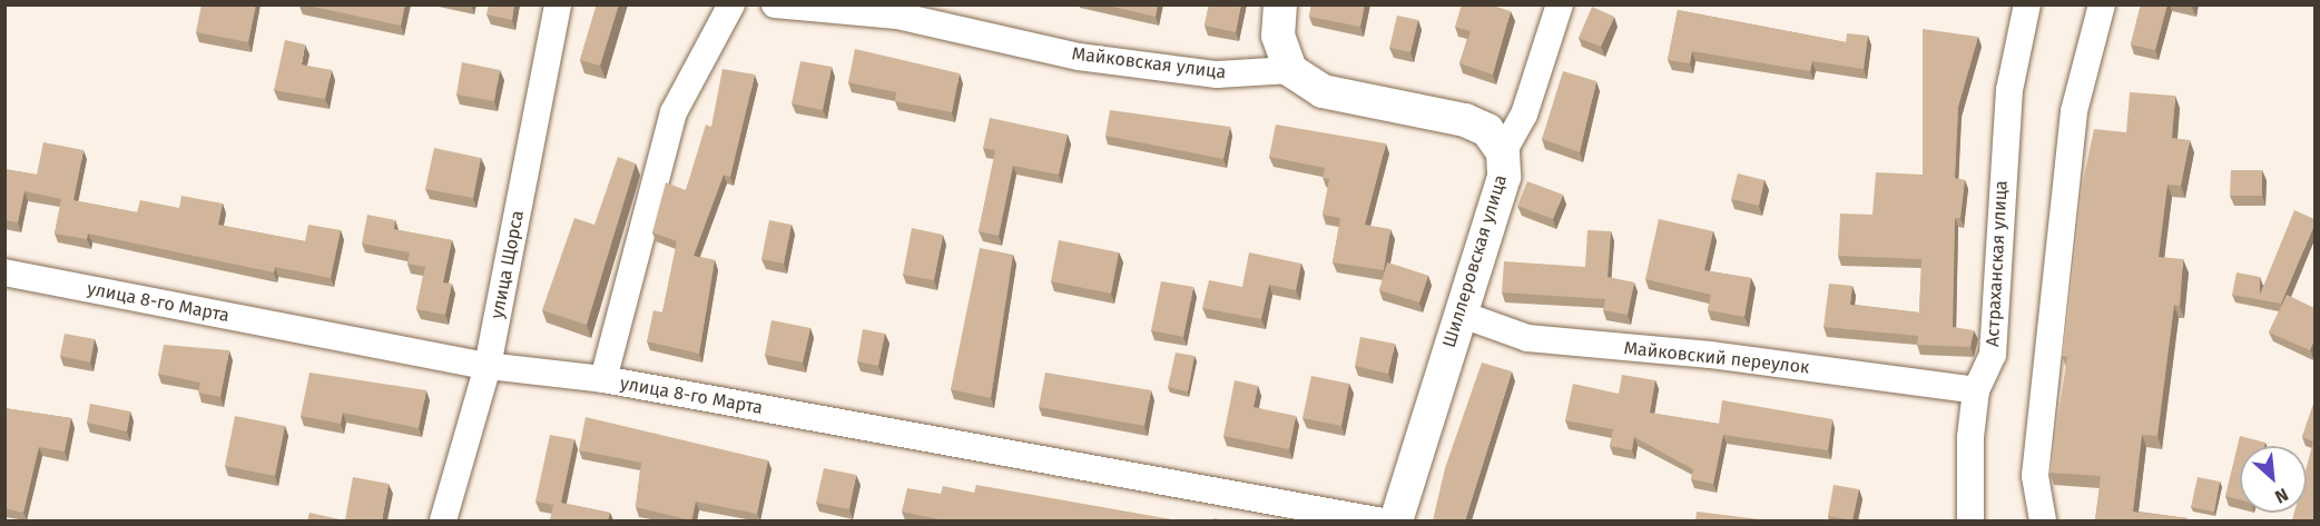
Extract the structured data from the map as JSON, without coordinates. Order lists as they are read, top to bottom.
{
  "streets": {
    "street": [
      "Майковская улица",
      "Шиллеровская улица",
      "Астраханская улица",
      "улица Щорса",
      "улица 8-го Марта",
      "Майковский переулок"
    ]
  },
  "crossings": [
    ["Шиллеровская улица", "Майковский переулок"],
    ["Астраханская улица", "Майковский переулок"],
    ["улица Щорса", "улица 8-го Марта"]
  ],
  "north": "bottom right"
}
